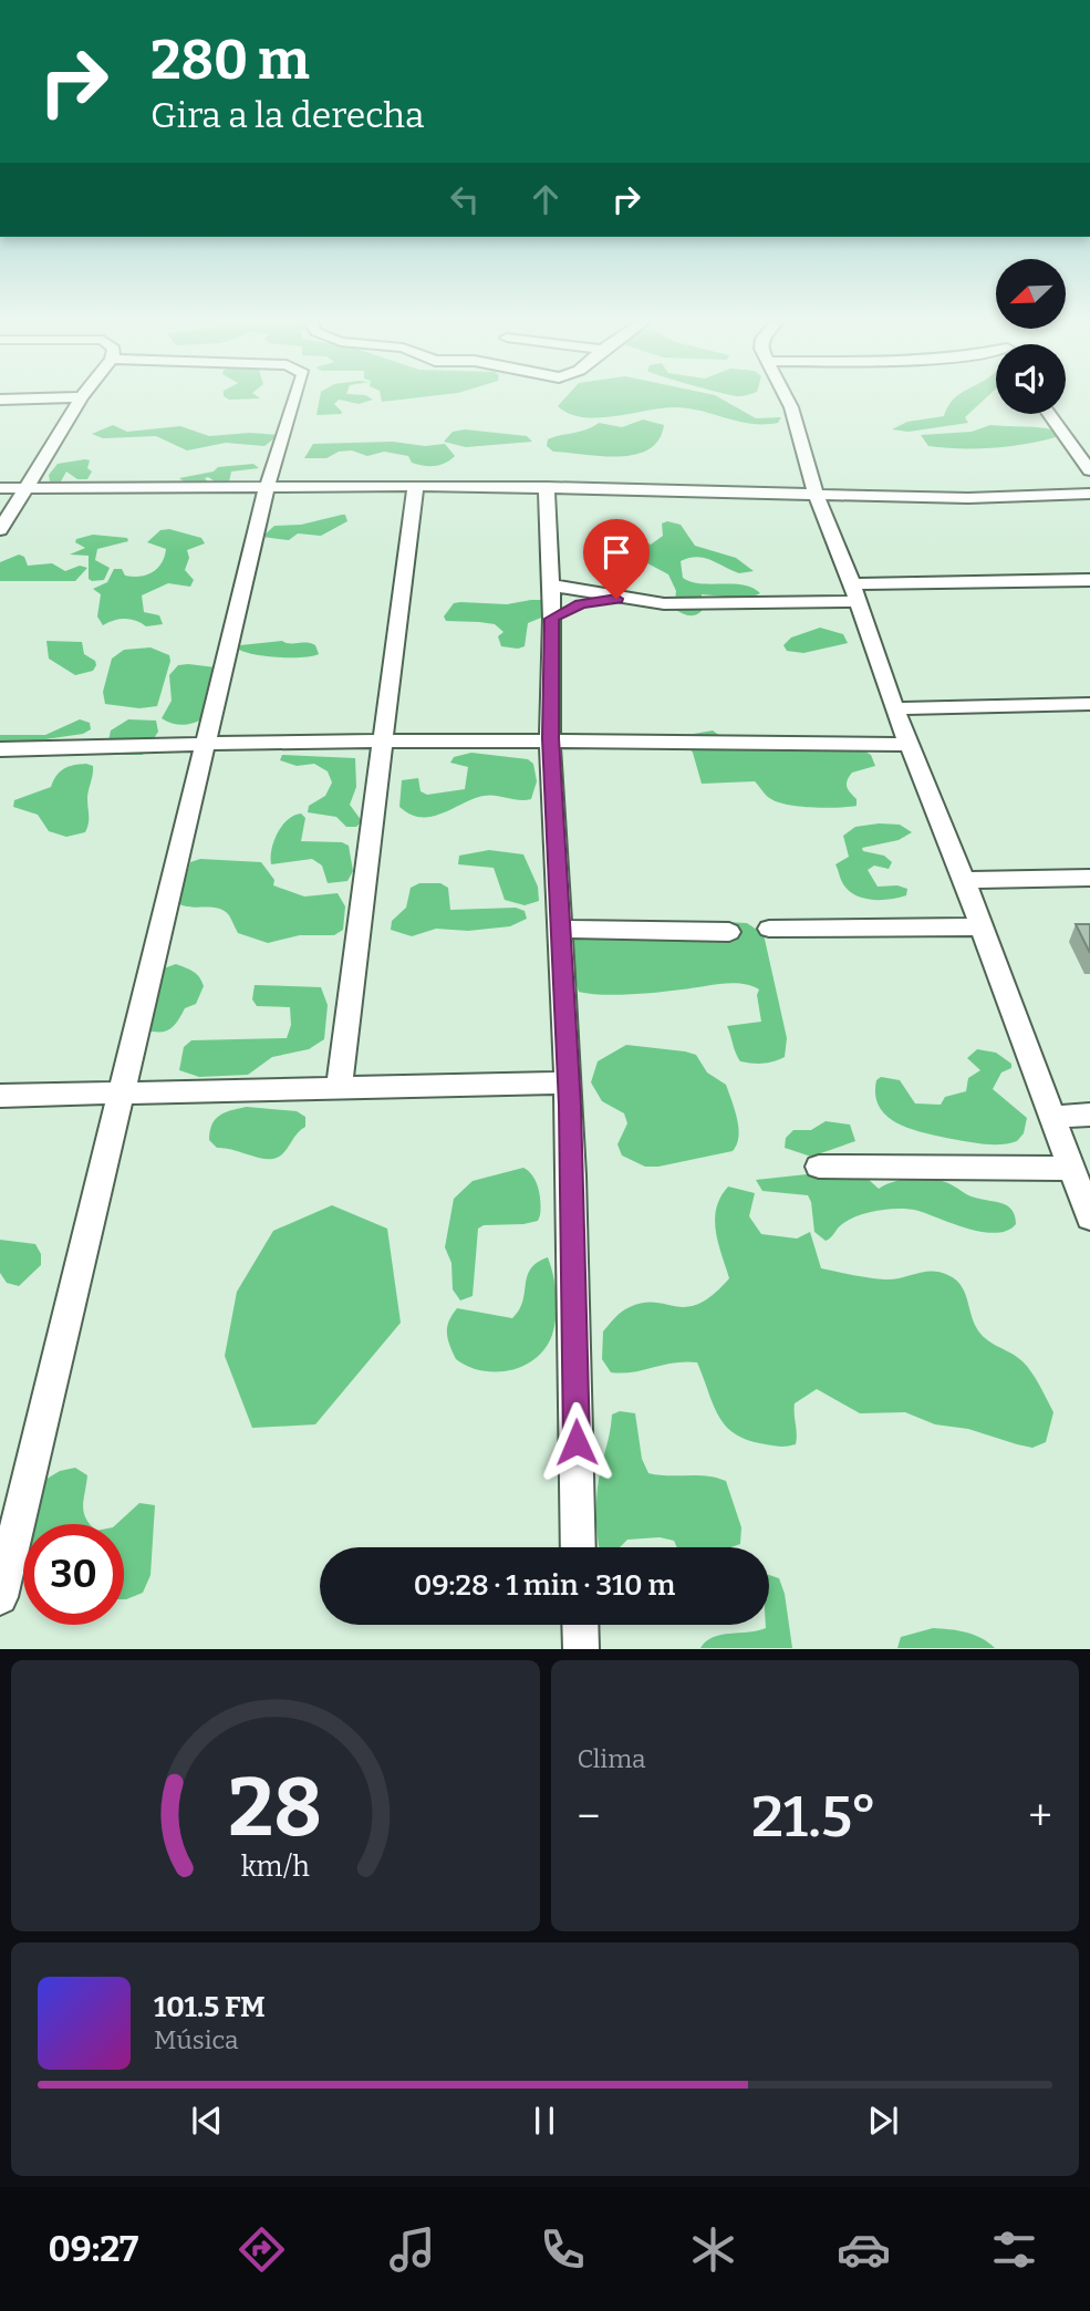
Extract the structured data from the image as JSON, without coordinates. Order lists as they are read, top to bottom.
{
  "north": "bottom left",
  "page": {
    "turn": ["280 m", "Gira a la derecha"],
    "limit": "30",
    "trip": "09:28 · 1 min · 310 m",
    "tile": "Clima",
    "heat": ["−", "21.5°", "+"],
    "song": ["101.5 FM", "Música"],
    "tabs": "09:27",
    "gauge": ["28", "km/h"]
  }
}
